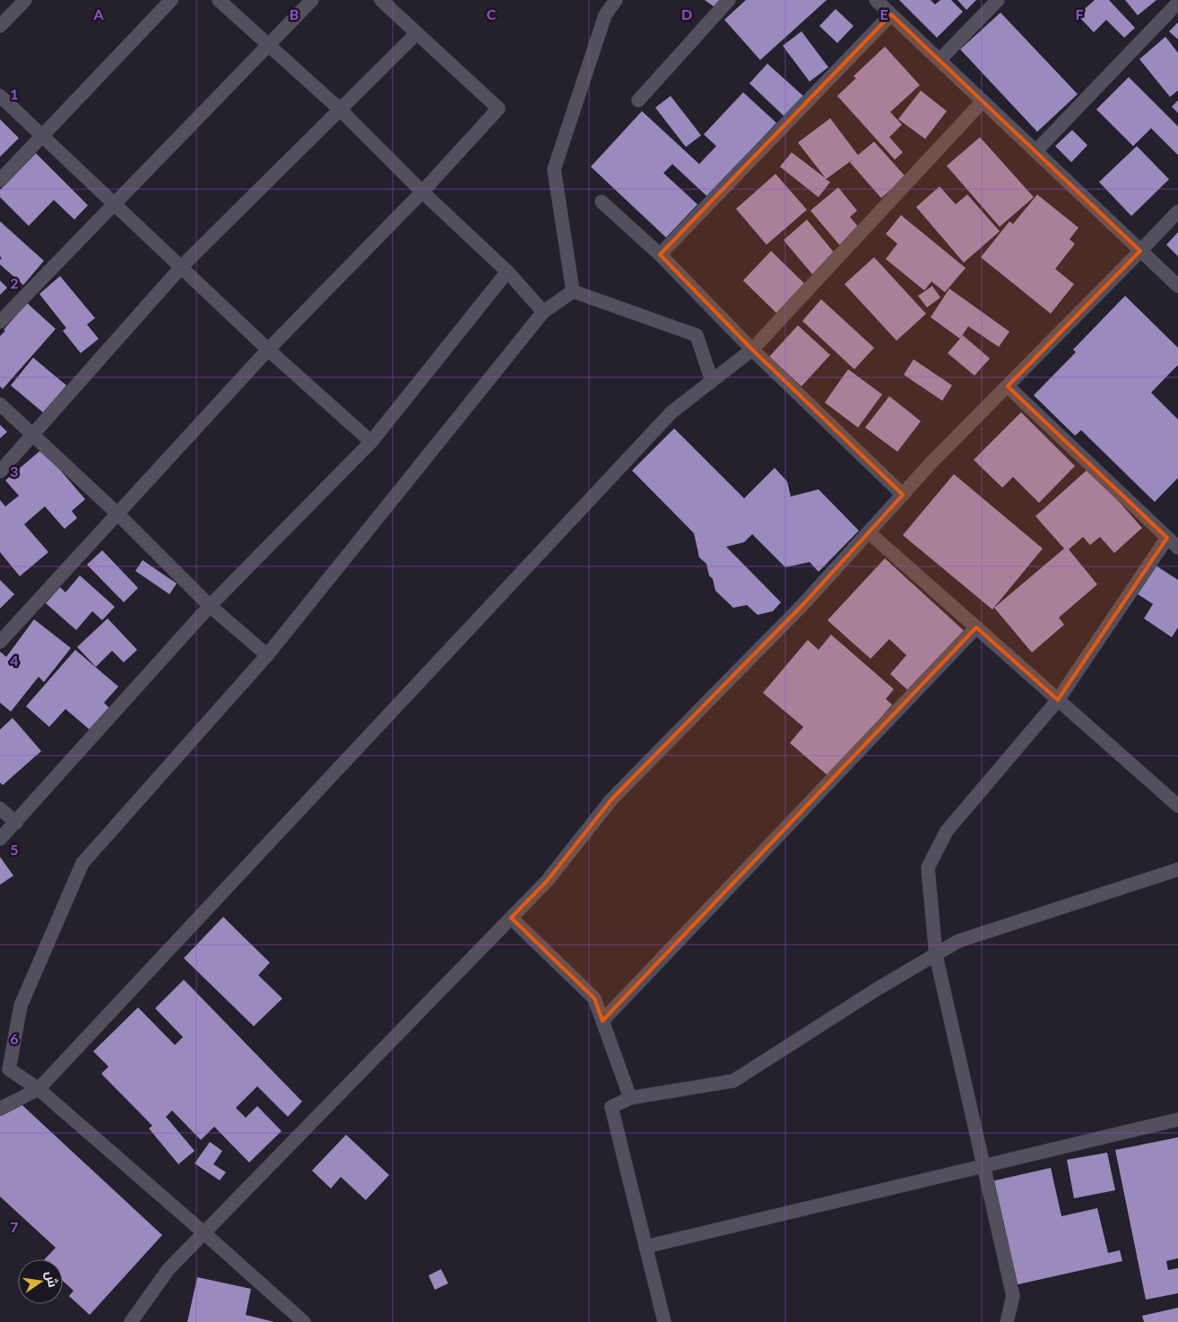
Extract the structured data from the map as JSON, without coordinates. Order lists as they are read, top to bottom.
{
  "north": "right",
  "grid": {
    "columns": [
      "A",
      "B",
      "C",
      "D",
      "E",
      "F"
    ],
    "rows": [
      "1",
      "2",
      "3",
      "4",
      "5",
      "6",
      "7"
    ]
  }
}
